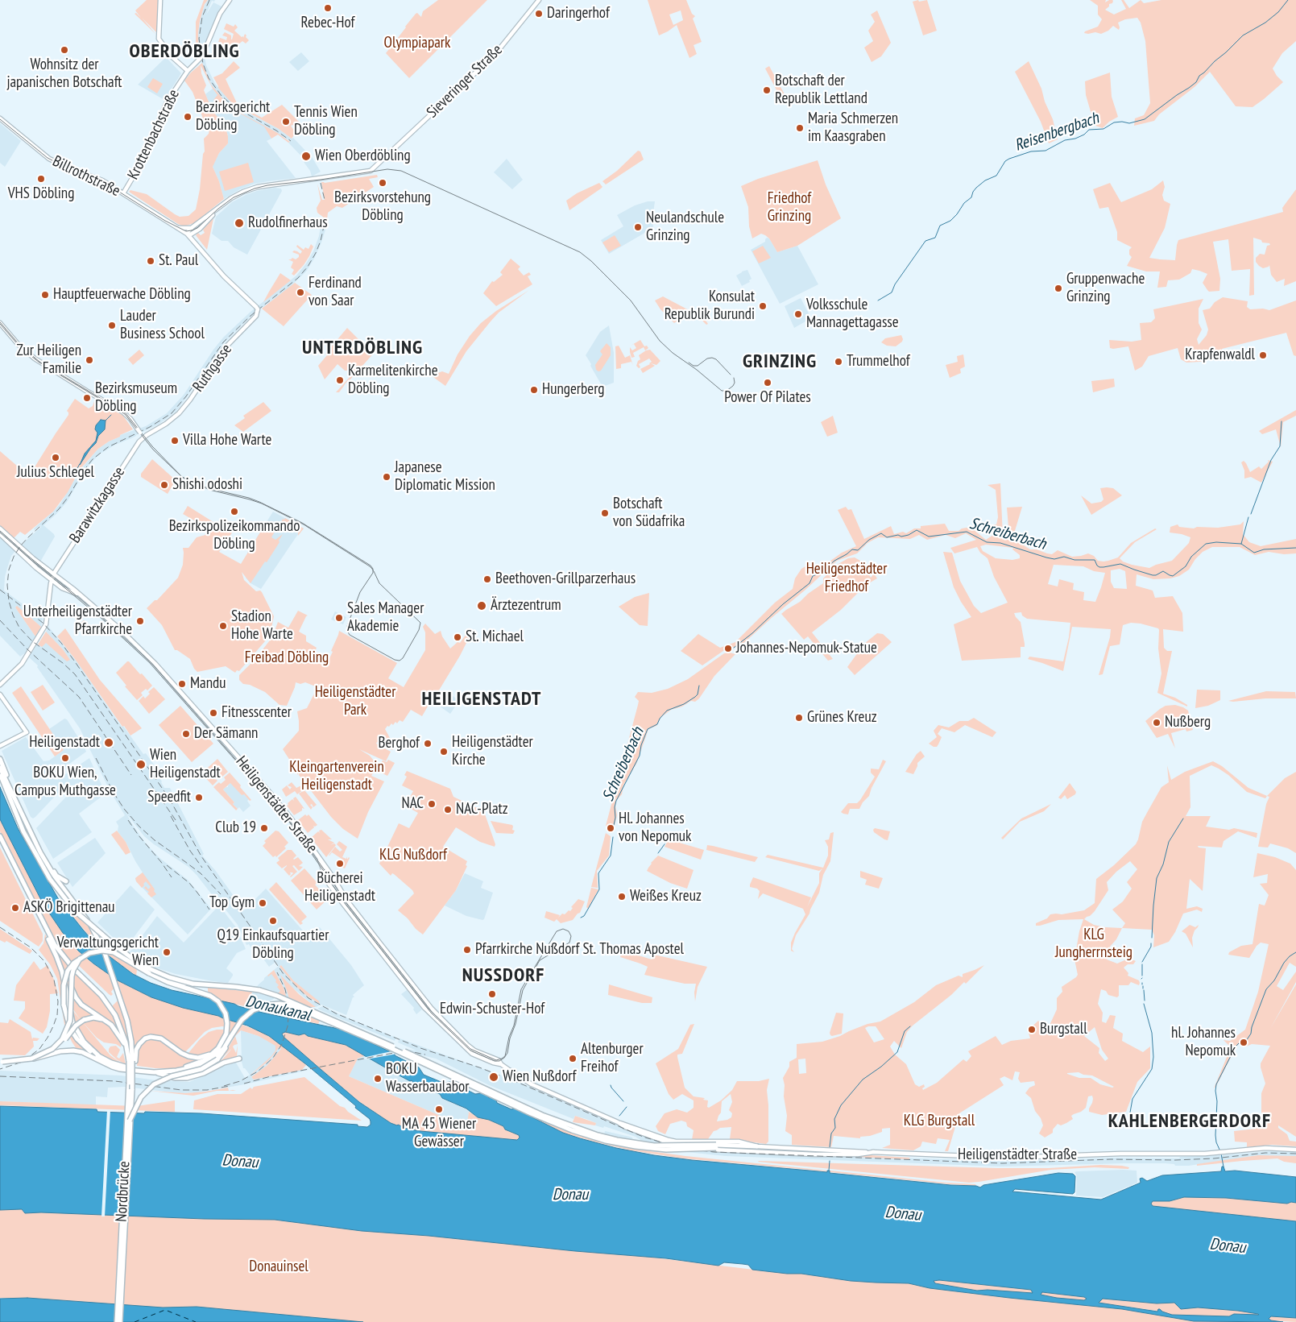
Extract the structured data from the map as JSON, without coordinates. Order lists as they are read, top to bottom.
{
  "streets": {
    "highway": ["Heiligenstädter Straße", "Nordbrücke"],
    "main road": [
      "Sieveringer Straße",
      "Krottenbachstraße",
      "Billrothstraße",
      "Ruthgasse",
      "Barawitzkagasse"
    ]
  },
  "crossings": [
    ["Krottenbachstraße", "Billrothstraße"],
    ["Billrothstraße", "Ruthgasse"],
    ["Ruthgasse", "Barawitzkagasse"],
    ["Barawitzkagasse", "Heiligenstädter Straße"]
  ],
  "districts": [
    "OBERDÖBLING",
    "UNTERDÖBLING",
    "GRINZING",
    "HEILIGENSTADT",
    "NUSSDORF",
    "KAHLENBERGERDORF"
  ],
  "water": [
    "Reisenbergbach",
    "Schreiberbach",
    "Donaukanal",
    "Donau"
  ],
  "parks": [
    "Olympiapark",
    "Friedhof Grinzing",
    "Heiligenstädter Friedhof",
    "Freibad Döbling",
    "Heiligenstädter Park",
    "Kleingartenverein Heiligenstadt",
    "KLG Nußdorf",
    "KLG Jungherrnsteig",
    "KLG Burgstall",
    "Donauinsel"
  ],
  "places": [
    "Rebec-Hof",
    "Daringerhof",
    "Wohnsitz der japanischen Botschaft",
    "Botschaft der Republik Lettland",
    "Bezirksgericht Döbling",
    "Tennis Wien Döbling",
    "Maria Schmerzen im Kaasgraben",
    "Wien Oberdöbling",
    "VHS Döbling",
    "Bezirksvorstehung Döbling",
    "Rudolfinerhaus",
    "Neulandschule Grinzing",
    "St. Paul",
    "Gruppenwache Grinzing",
    "Ferdinand von Saar",
    "Hauptfeuerwache Döbling",
    "Konsulat Republik Burundi",
    "Volksschule Mannagettagasse",
    "Lauder Business School",
    "Krapfenwaldl",
    "Zur Heiligen Familie",
    "Trummelhof",
    "Karmelitenkirche Döbling",
    "Power Of Pilates",
    "Hungerberg",
    "Bezirksmuseum Döbling",
    "Villa Hohe Warte",
    "Julius Schlegel",
    "Japanese Diplomatic Mission",
    "Shishi odoshi",
    "Bezirkspolizeikommando Döbling",
    "Botschaft von Südafrika",
    "Beethoven-Grillparzerhaus",
    "Ärztezentrum",
    "Sales Manager Akademie",
    "Unterheiligenstädter Pfarrkirche",
    "Stadion Hohe Warte",
    "St. Michael",
    "Johannes-Nepomuk-Statue",
    "Mandu",
    "Fitnesscenter",
    "Grünes Kreuz",
    "Nußberg",
    "Der Sämann",
    "Heiligenstadt",
    "Berghof",
    "Heiligenstädter Kirche",
    "BOKU Wien, Campus Muthgasse",
    "Wien Heiligenstadt",
    "Speedfit",
    "NAC",
    "NAC-Platz",
    "Club 19",
    "Hl. Johannes von Nepomuk",
    "Bücherei Heiligenstadt",
    "Weißes Kreuz",
    "Top Gym",
    "ASKÖ Brigittenau",
    "Q19 Einkaufsquartier Döbling",
    "Pfarrkirche Nußdorf St. Thomas Apostel",
    "Verwaltungsgericht Wien",
    "Edwin-Schuster-Hof",
    "Burgstall",
    "hl. Johannes Nepomuk",
    "Altenburger Freihof",
    "Wien Nußdorf",
    "BOKU Wasserbaulabor",
    "MA 45 Wiener Gewässer"
  ]
}
